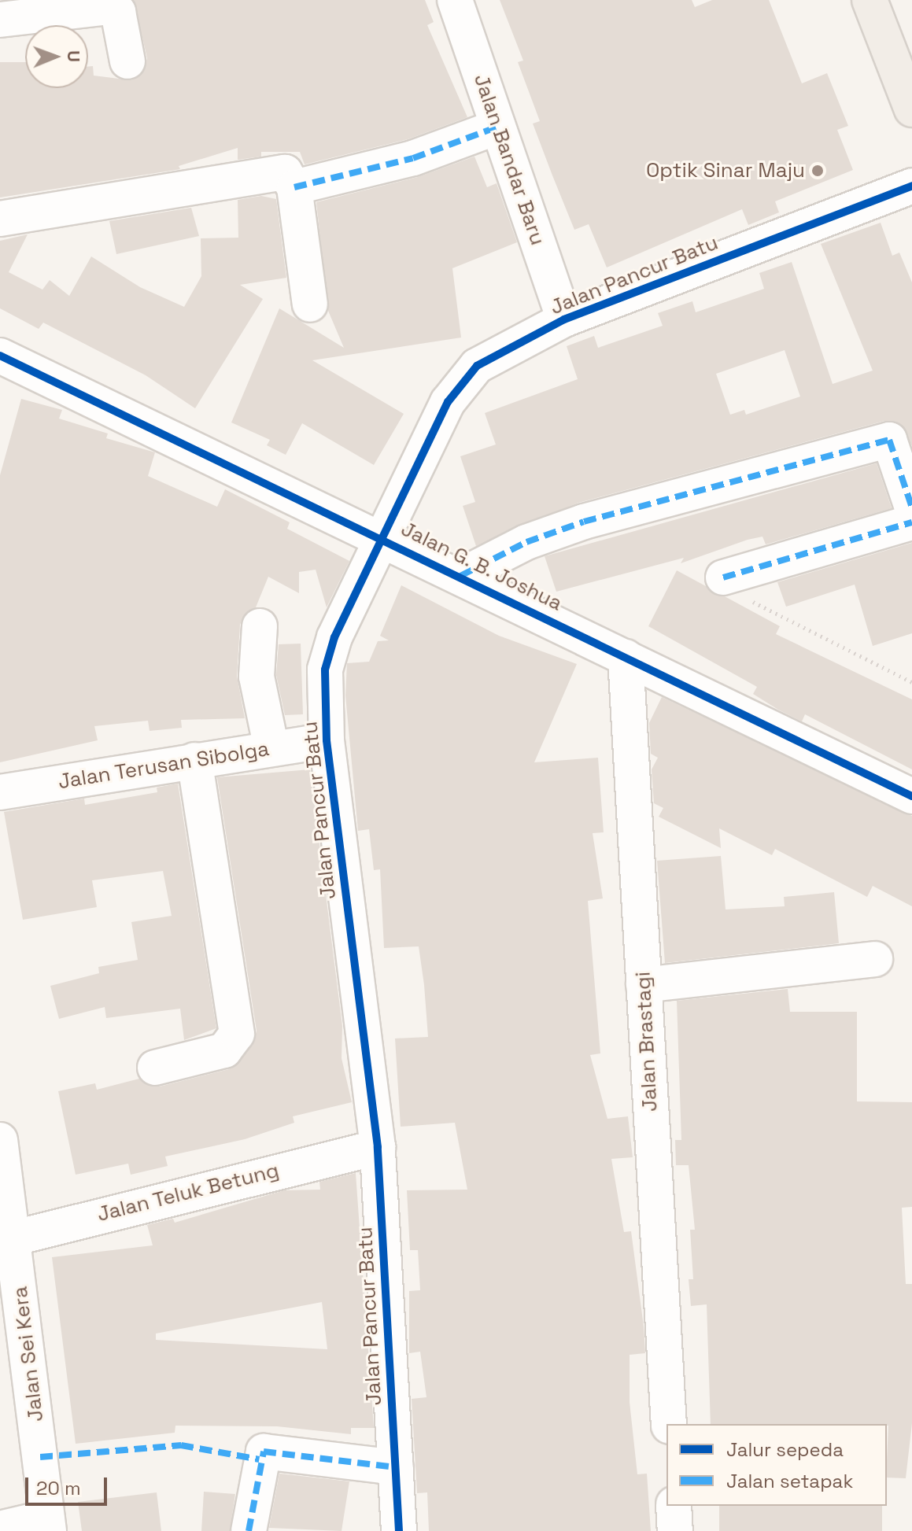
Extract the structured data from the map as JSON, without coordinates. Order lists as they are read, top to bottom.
{
  "streets": {
    "street": [
      "Jalan Bandar Baru",
      "Jalan Pancur Batu",
      "Jalan G. B. Joshua",
      "Jalan Terusan Sibolga",
      "Jalan Brastagi",
      "Jalan Teluk Betung",
      "Jalan Sei Kera"
    ]
  },
  "crossings": [
    ["Jalan Bandar Baru", "Jalan Pancur Batu"],
    ["Jalan Pancur Batu", "Jalan G. B. Joshua"],
    ["Jalan Pancur Batu", "Jalan Terusan Sibolga"],
    ["Jalan Pancur Batu", "Jalan Teluk Betung"],
    ["Jalan G. B. Joshua", "Jalan Brastagi"],
    ["Jalan Teluk Betung", "Jalan Sei Kera"]
  ],
  "places": ["Optik Sinar Maju"],
  "legend": ["Jalur sepeda", "Jalan setapak"],
  "scale_bar": "20 m",
  "north": "right"
}
